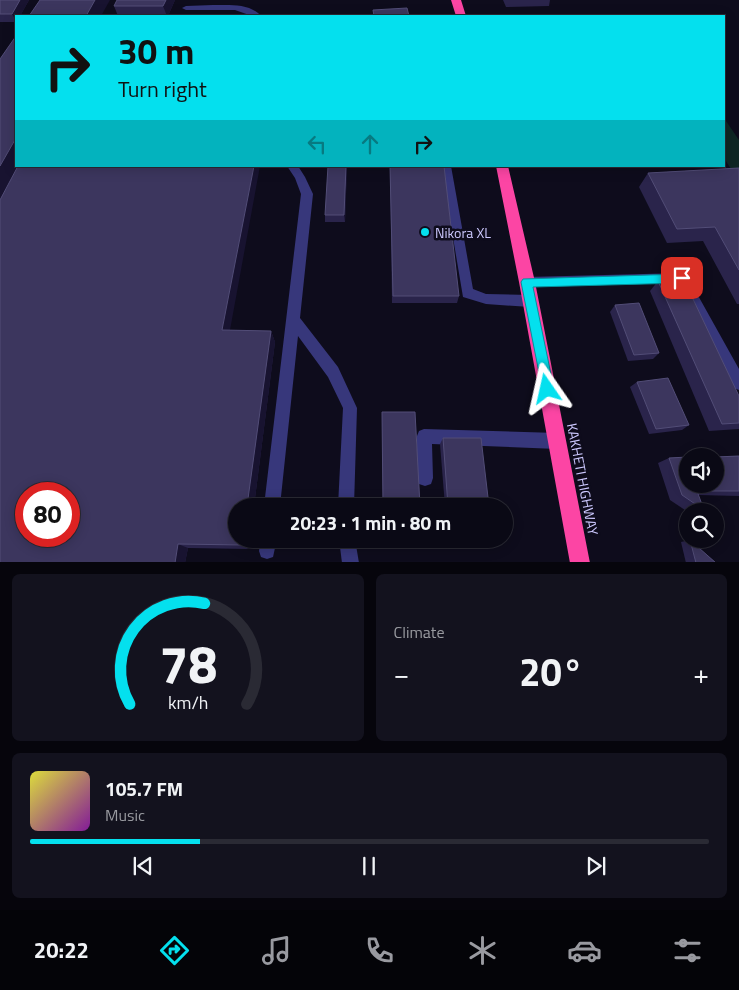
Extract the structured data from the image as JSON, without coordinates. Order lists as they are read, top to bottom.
{
  "streets": {
    "highway": ["KAKHETI HIGHWAY"]
  },
  "places": ["Nikora XL"],
  "page": {
    "turn": ["30 m", "Turn right"],
    "limit": "80",
    "trip": "20:23 · 1 min · 80 m",
    "tile": "Climate",
    "heat": ["−", "20°", "+"],
    "song": ["105.7 FM", "Music"],
    "tabs": "20:22",
    "gauge": ["78", "km/h"]
  }
}
